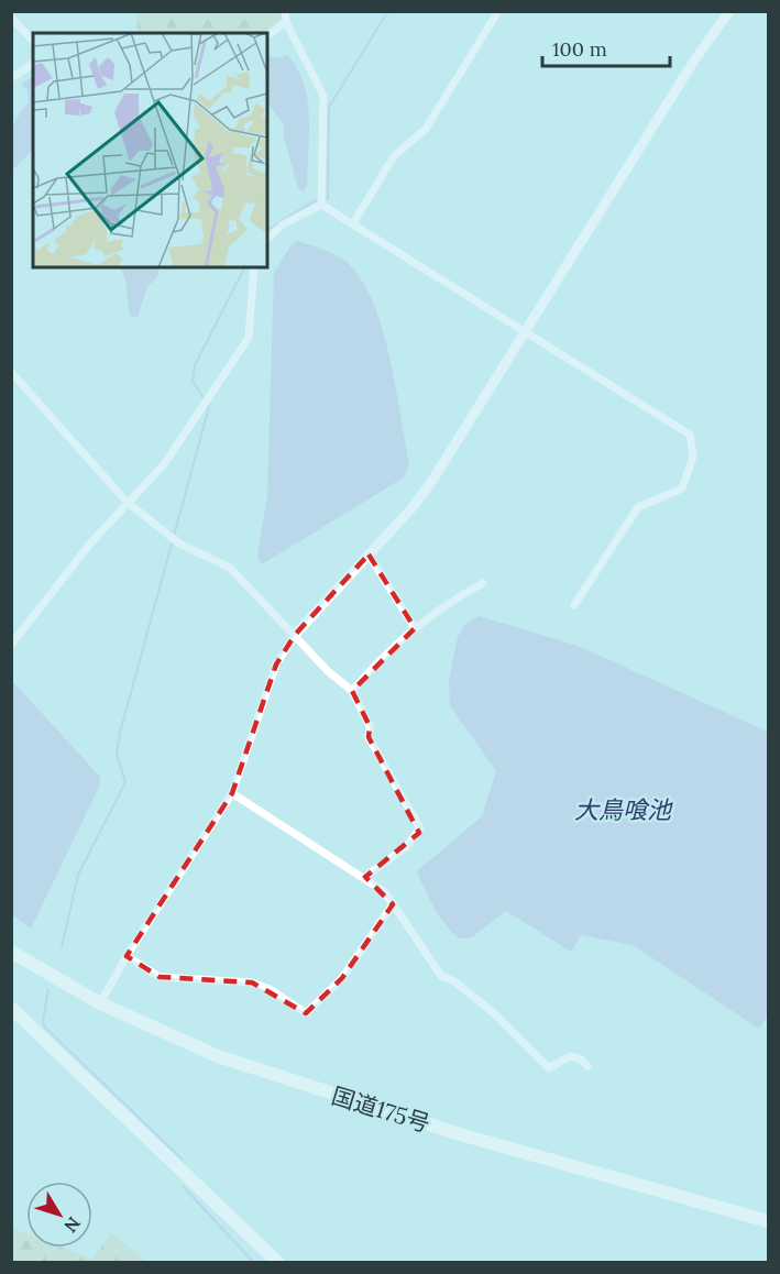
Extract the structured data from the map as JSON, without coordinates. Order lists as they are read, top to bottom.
{
  "streets": {
    "highway": ["国道175号"]
  },
  "water": ["大鳥喰池"],
  "scale_bar": "100 m",
  "north": "bottom right"
}
